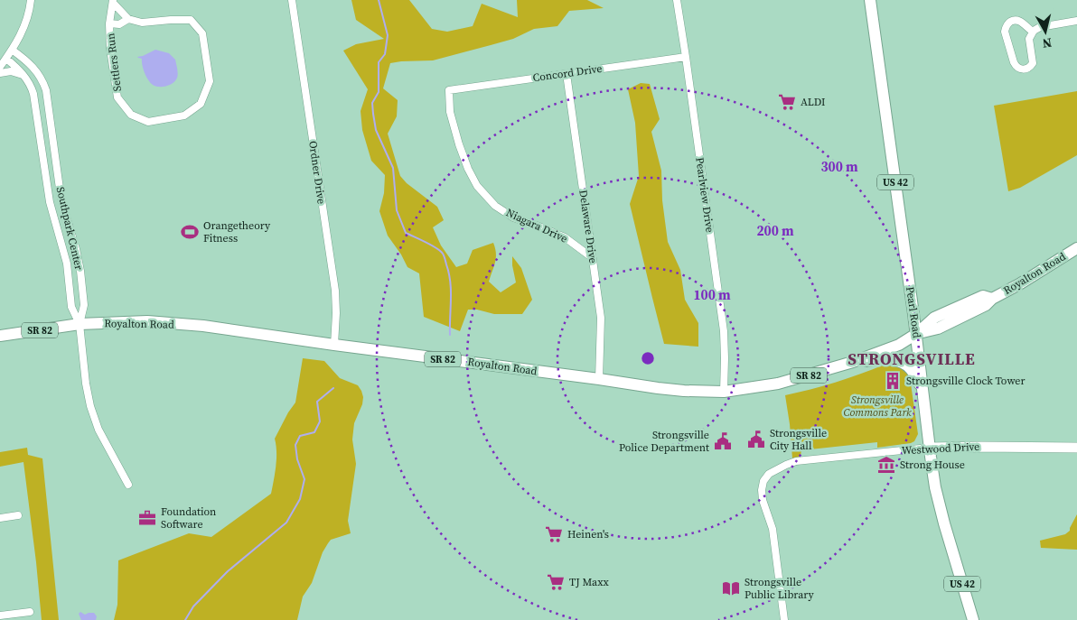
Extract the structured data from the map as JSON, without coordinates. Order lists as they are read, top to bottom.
{
  "streets": {
    "main road": [
      "US 42",
      "Royalton Road",
      "Pearl Road",
      "SR 82"
    ],
    "street": [
      "Settlers Run",
      "Concord Drive",
      "Ordner Drive",
      "Pearlview Drive",
      "Niagara Drive",
      "Delaware Drive",
      "Southpark Center",
      "Westwood Drive"
    ]
  },
  "crossings": [
    ["Concord Drive", "Pearlview Drive"],
    ["Concord Drive", "Niagara Drive"],
    ["Concord Drive", "Delaware Drive"],
    ["Ordner Drive", "Royalton Road"],
    ["Pearlview Drive", "Royalton Road"],
    ["Niagara Drive", "Delaware Drive"],
    ["Delaware Drive", "Royalton Road"],
    ["Southpark Center", "Royalton Road"],
    ["Royalton Road", "Pearl Road"],
    ["Pearl Road", "Westwood Drive"]
  ],
  "districts": ["STRONGSVILLE"],
  "parks": ["Strongsville Commons Park"],
  "places": {
    "supermarket": ["ALDI", "Heinen's", "TJ Maxx"],
    "sports": ["Orangetheory Fitness"],
    "building": ["Strongsville Clock Tower"],
    "public building": ["Strongsville City Hall", "Strongsville Police Department"],
    "museum": ["Strong House"],
    "office": ["Foundation Software"],
    "library": ["Strongsville Public Library"]
  },
  "north": "bottom",
  "rings": ["300 m", "200 m", "100 m"]
}
